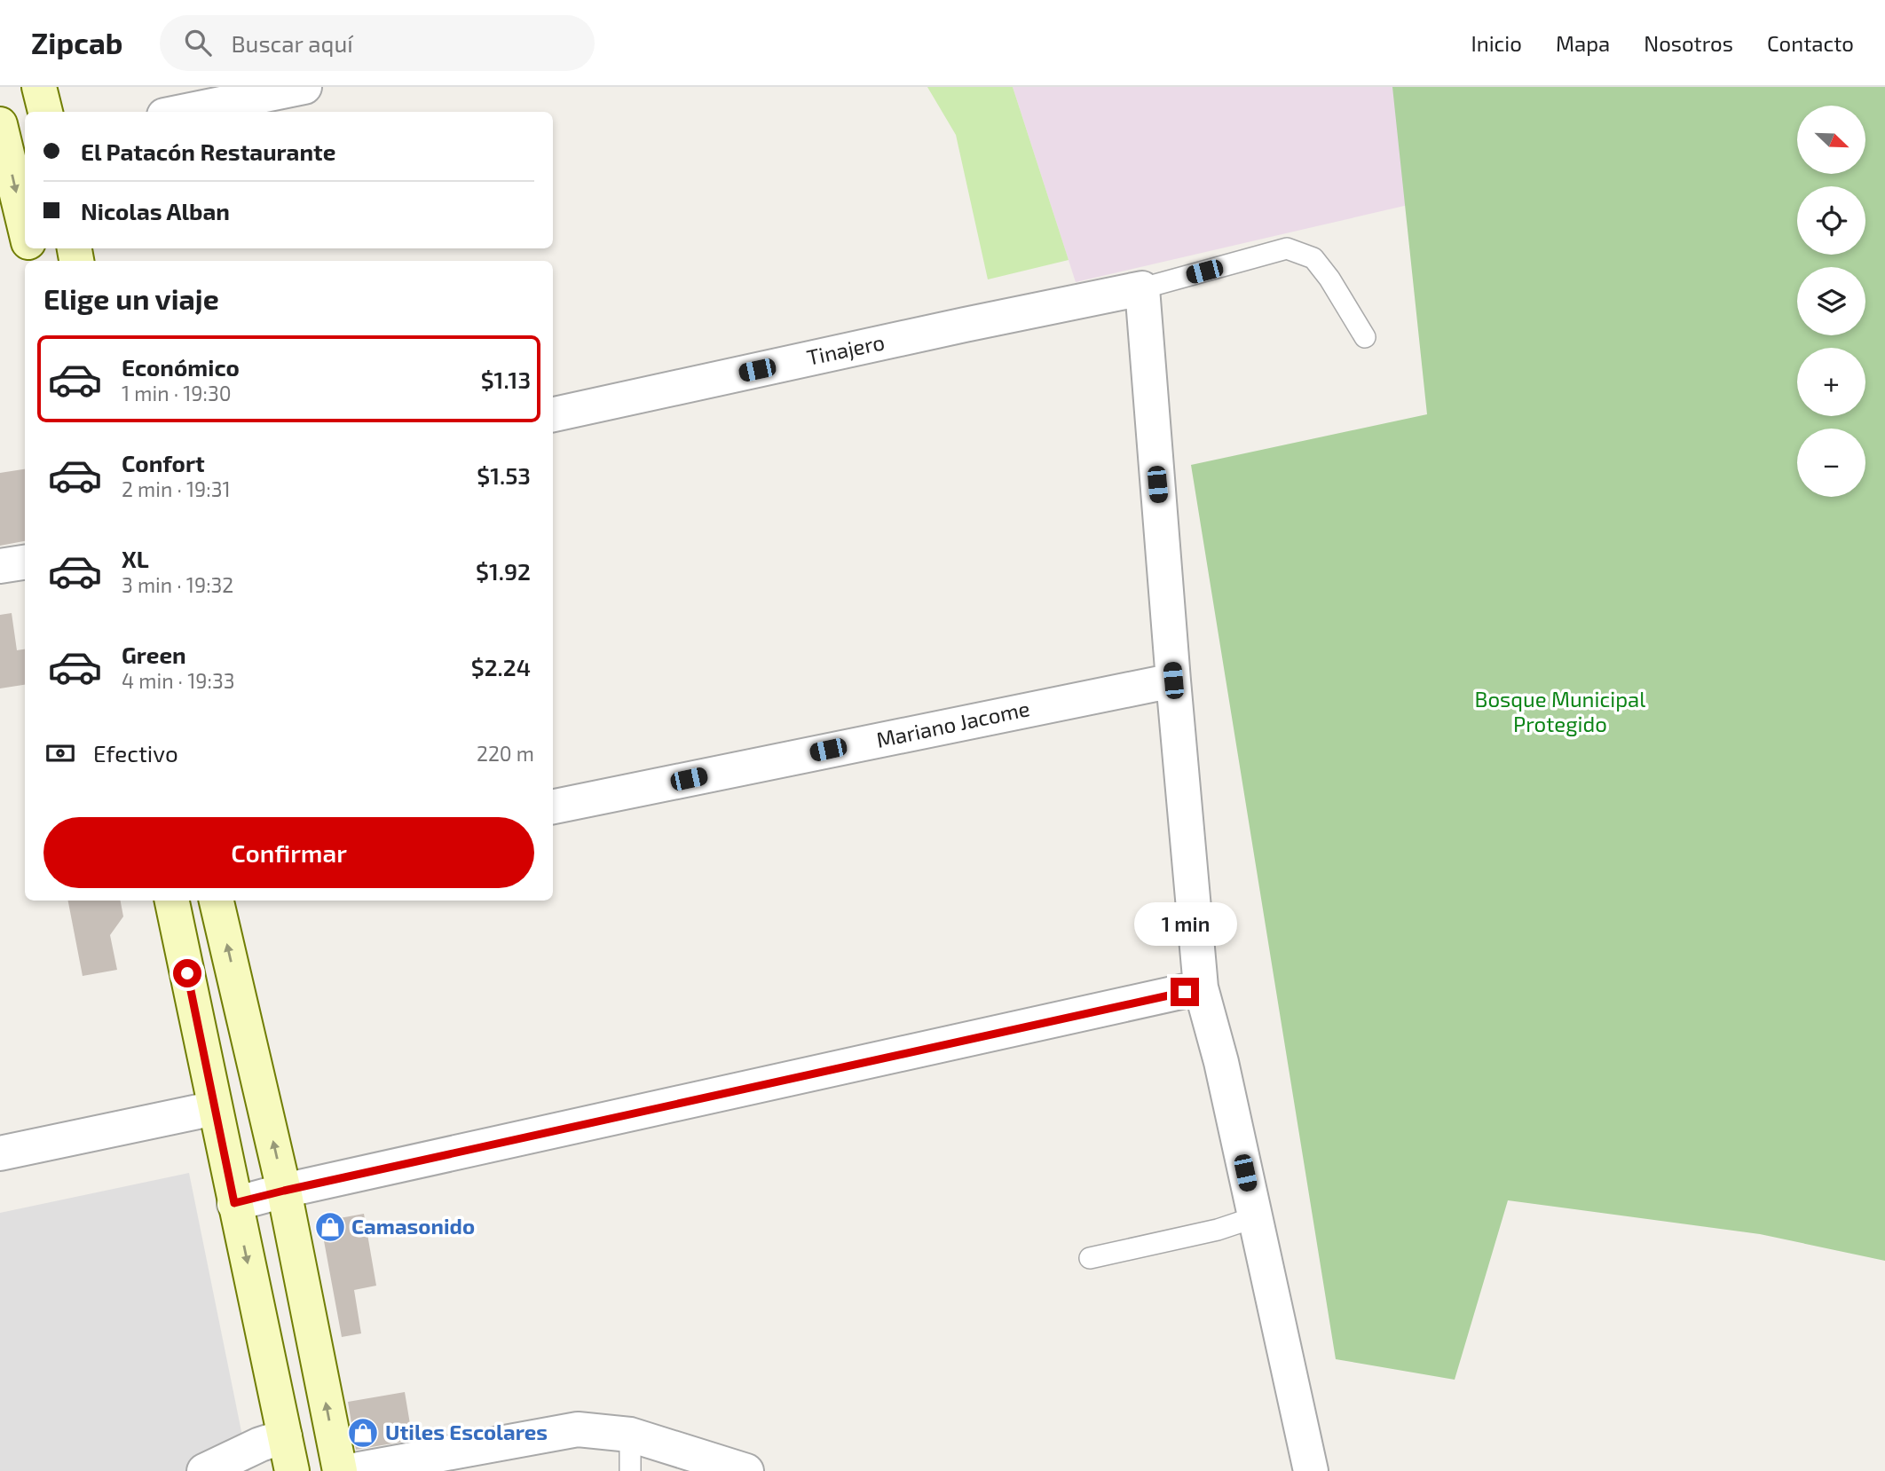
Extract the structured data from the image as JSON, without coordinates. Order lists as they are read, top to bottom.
{
  "streets": {
    "street": ["Tinajero", "Mariano Jacome"]
  },
  "parks": ["Bosque Municipal Protegido"],
  "places": {
    "shop": ["Camasonido", "Utiles Escolares"]
  },
  "north": "bottom right",
  "page": {
    "header": "Zipcab",
    "search": "Buscar aquí",
    "nav": [
      "Inicio",
      "Mapa",
      "Nosotros",
      "Contacto"
    ],
    "map_buttons": ["+", "−"],
    "banner": ["El Patacón Restaurante", "Nicolas Alban"],
    "heading": "Elige un viaje",
    "list": [
      {
        "name": "Económico",
        "note": "1 min · 19:30",
        "value": "$1.13"
      },
      {
        "name": "Confort",
        "note": "2 min · 19:31",
        "value": "$1.53"
      },
      {
        "name": "XL",
        "note": "3 min · 19:32",
        "value": "$1.92"
      },
      {
        "name": "Green",
        "note": "4 min · 19:33",
        "value": "$2.24"
      }
    ],
    "pay": ["Efectivo", "220 m"],
    "buttons": "Confirmar",
    "bubble": "1 min"
  }
}
